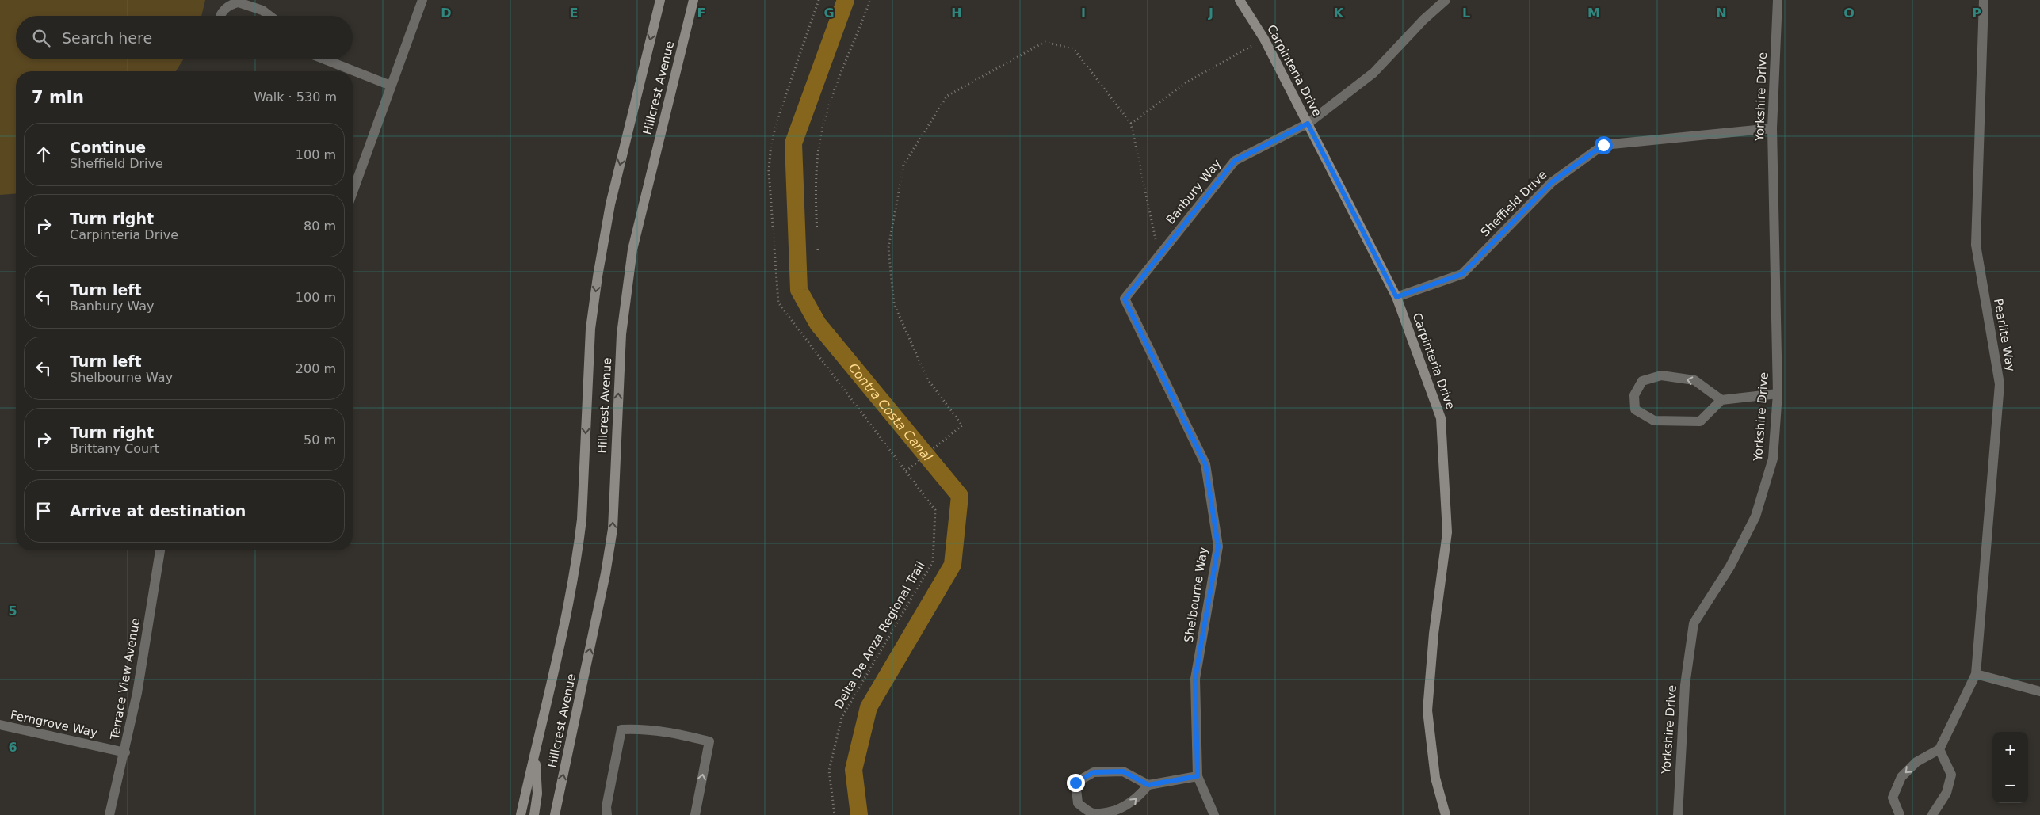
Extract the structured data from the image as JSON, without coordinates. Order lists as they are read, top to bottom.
{
  "streets": {
    "main road": ["Carpinteria Drive", "Hillcrest Avenue"],
    "street": [
      "Yorkshire Drive",
      "Banbury Way",
      "Sheffield Drive",
      "Pearlite Way",
      "Shelbourne Way",
      "Terrace View Avenue",
      "Ferngrove Way"
    ],
    "path": ["Delta De Anza Regional Trail"]
  },
  "crossings": [
    ["Carpinteria Drive", "Banbury Way"],
    ["Carpinteria Drive", "Sheffield Drive"],
    ["Yorkshire Drive", "Sheffield Drive"],
    ["Banbury Way", "Shelbourne Way"],
    ["Terrace View Avenue", "Ferngrove Way"]
  ],
  "water": ["Contra Costa Canal"],
  "page": {
    "search": "Search here",
    "heading": ["7 min", "Walk · 530 m"],
    "list": [
      ["Continue", "Sheffield Drive", "100 m"],
      ["Turn right", "Carpinteria Drive", "80 m"],
      ["Turn left", "Banbury Way", "100 m"],
      ["Turn left", "Shelbourne Way", "200 m"],
      ["Turn right", "Brittany Court", "50 m"],
      "Arrive at destination"
    ],
    "map_buttons": ["+", "−"]
  },
  "grid": {
    "columns": [
      "D",
      "E",
      "F",
      "G",
      "H",
      "I",
      "J",
      "K",
      "L",
      "M",
      "N",
      "O",
      "P"
    ],
    "rows": ["5", "6"]
  }
}
